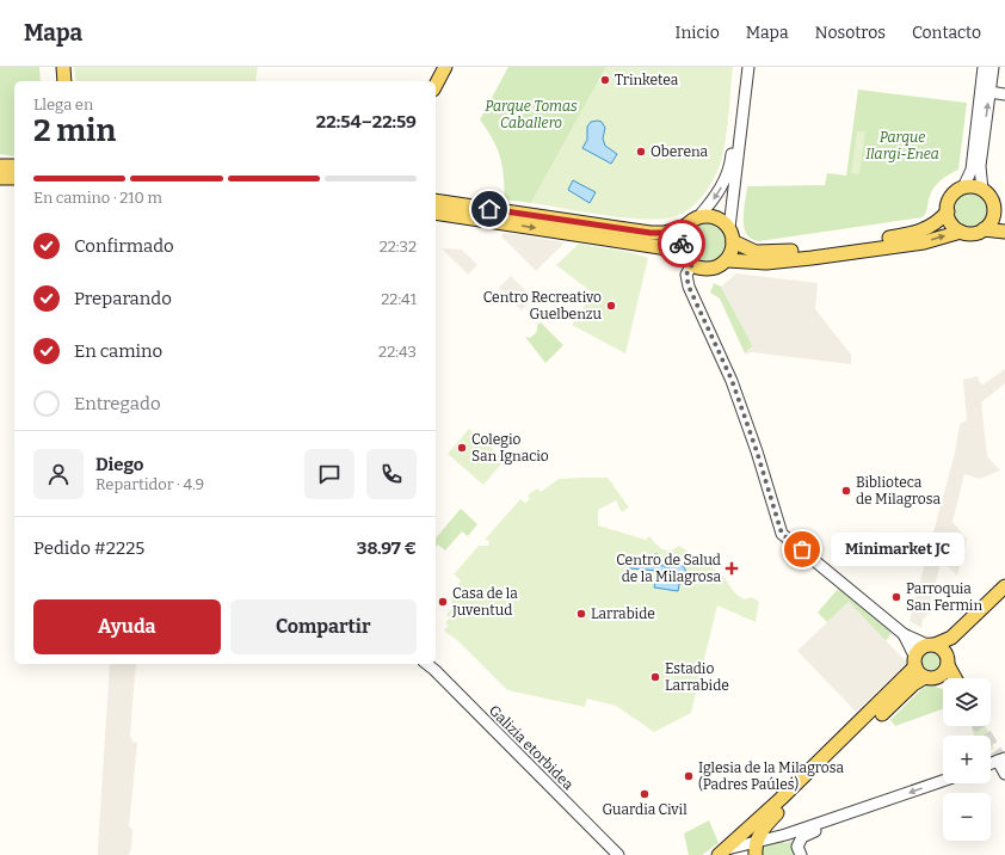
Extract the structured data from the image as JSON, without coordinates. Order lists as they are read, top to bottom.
{
  "streets": {
    "street": ["Galizia etorbidea"]
  },
  "parks": ["Parque Tomas Caballero", "Parque Ilargi-Enea"],
  "places": {
    "other": [
      "Trinketea",
      "Oberena",
      "Centro Recreativo Guelbenzu",
      "Colegio San Ignacio",
      "Biblioteca de Milagrosa",
      "Minimarket JC",
      "Parroquia San Fermin",
      "Casa de la Juventud",
      "Larrabide",
      "Estadio Larrabide",
      "Iglesia de la Milagrosa (Padres Paúles)",
      "Guardia Civil"
    ],
    "health": ["Centro de Salud de la Milagrosa"]
  },
  "page": {
    "header": "Mapa",
    "nav": [
      "Inicio",
      "Mapa",
      "Nosotros",
      "Contacto"
    ],
    "heading": ["2 min", "Llega en", "22:54–22:59"],
    "panel": [
      "Diego",
      "Repartidor · 4.9",
      "Pedido #2225",
      "38.97 €"
    ],
    "bar": "En camino · 210 m",
    "list": [
      ["Confirmado", "22:32"],
      ["Preparando", "22:41"],
      ["En camino", "22:43"],
      "Entregado"
    ],
    "bubble": "Minimarket JC",
    "buttons": ["Ayuda", "Compartir"],
    "map_buttons": ["+", "−"]
  }
}
